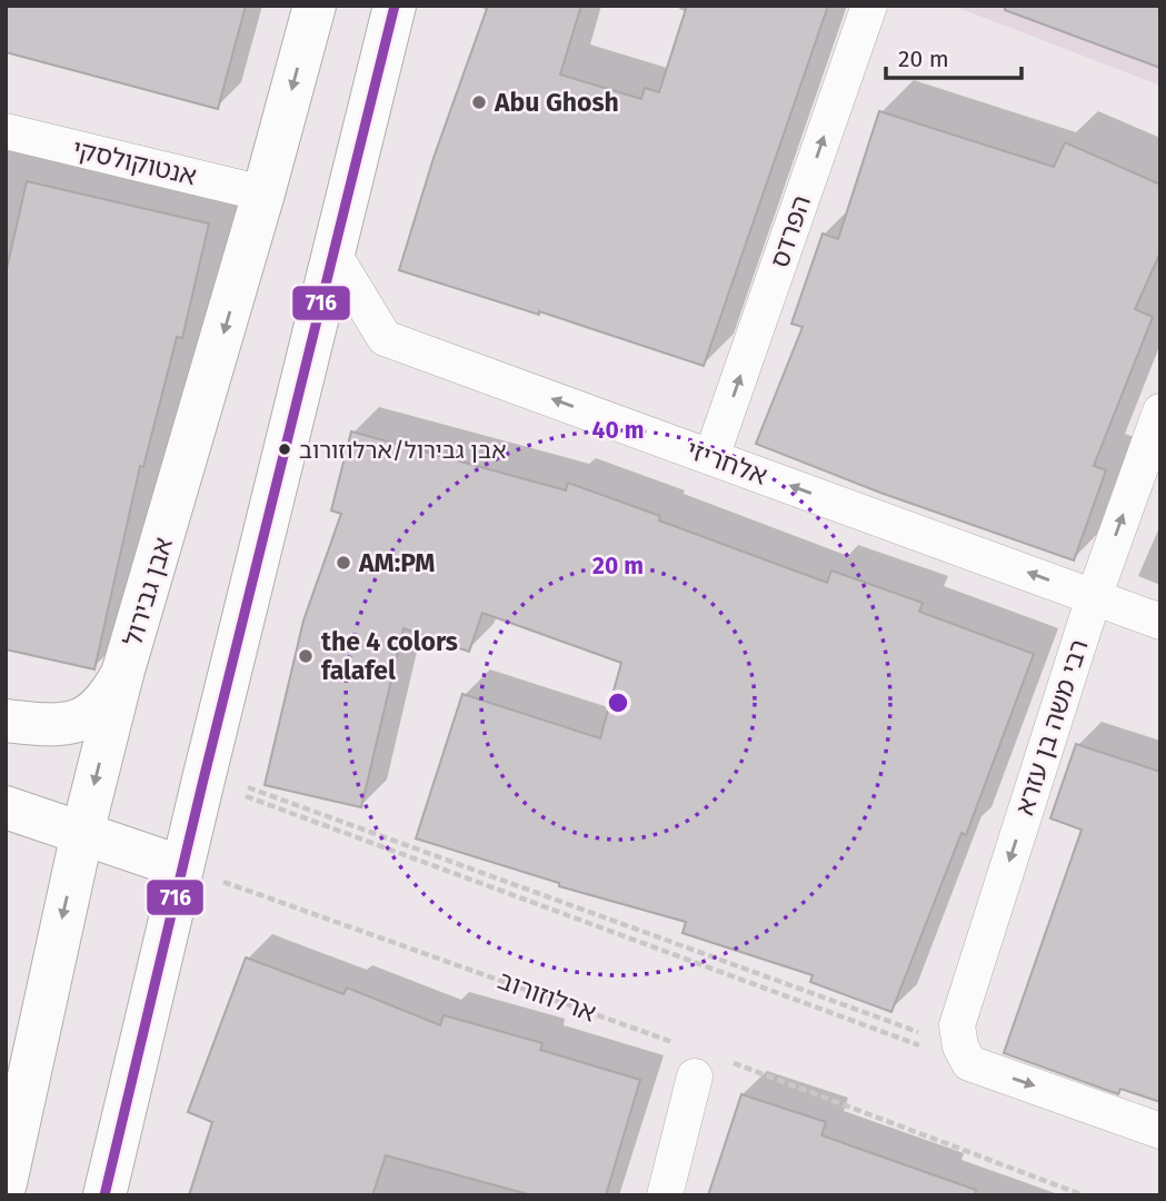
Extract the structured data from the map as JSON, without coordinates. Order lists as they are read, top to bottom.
{
  "streets": {
    "main road": ["אבן גבירול"],
    "street": [
      "אנטוקולסקי",
      "הפרדס",
      "אלחריזי",
      "רבי משה בן עזרא"
    ],
    "path": ["ארלוזורוב"]
  },
  "crossings": [
    ["אנטוקולסקי", "אבן גבירול"],
    ["הפרדס", "אלחריזי"],
    ["אלחריזי", "רבי משה בן עזרא"]
  ],
  "one_way": ["הפרדס", "אלחריזי"],
  "places": [
    "Abu Ghosh",
    "אבן גבירול/ארלוזורוב",
    "AM:PM",
    "the 4 colors falafel"
  ],
  "lines": ["transit line 716"],
  "scale_bar": "20 m",
  "rings": ["40 m", "20 m"]
}
